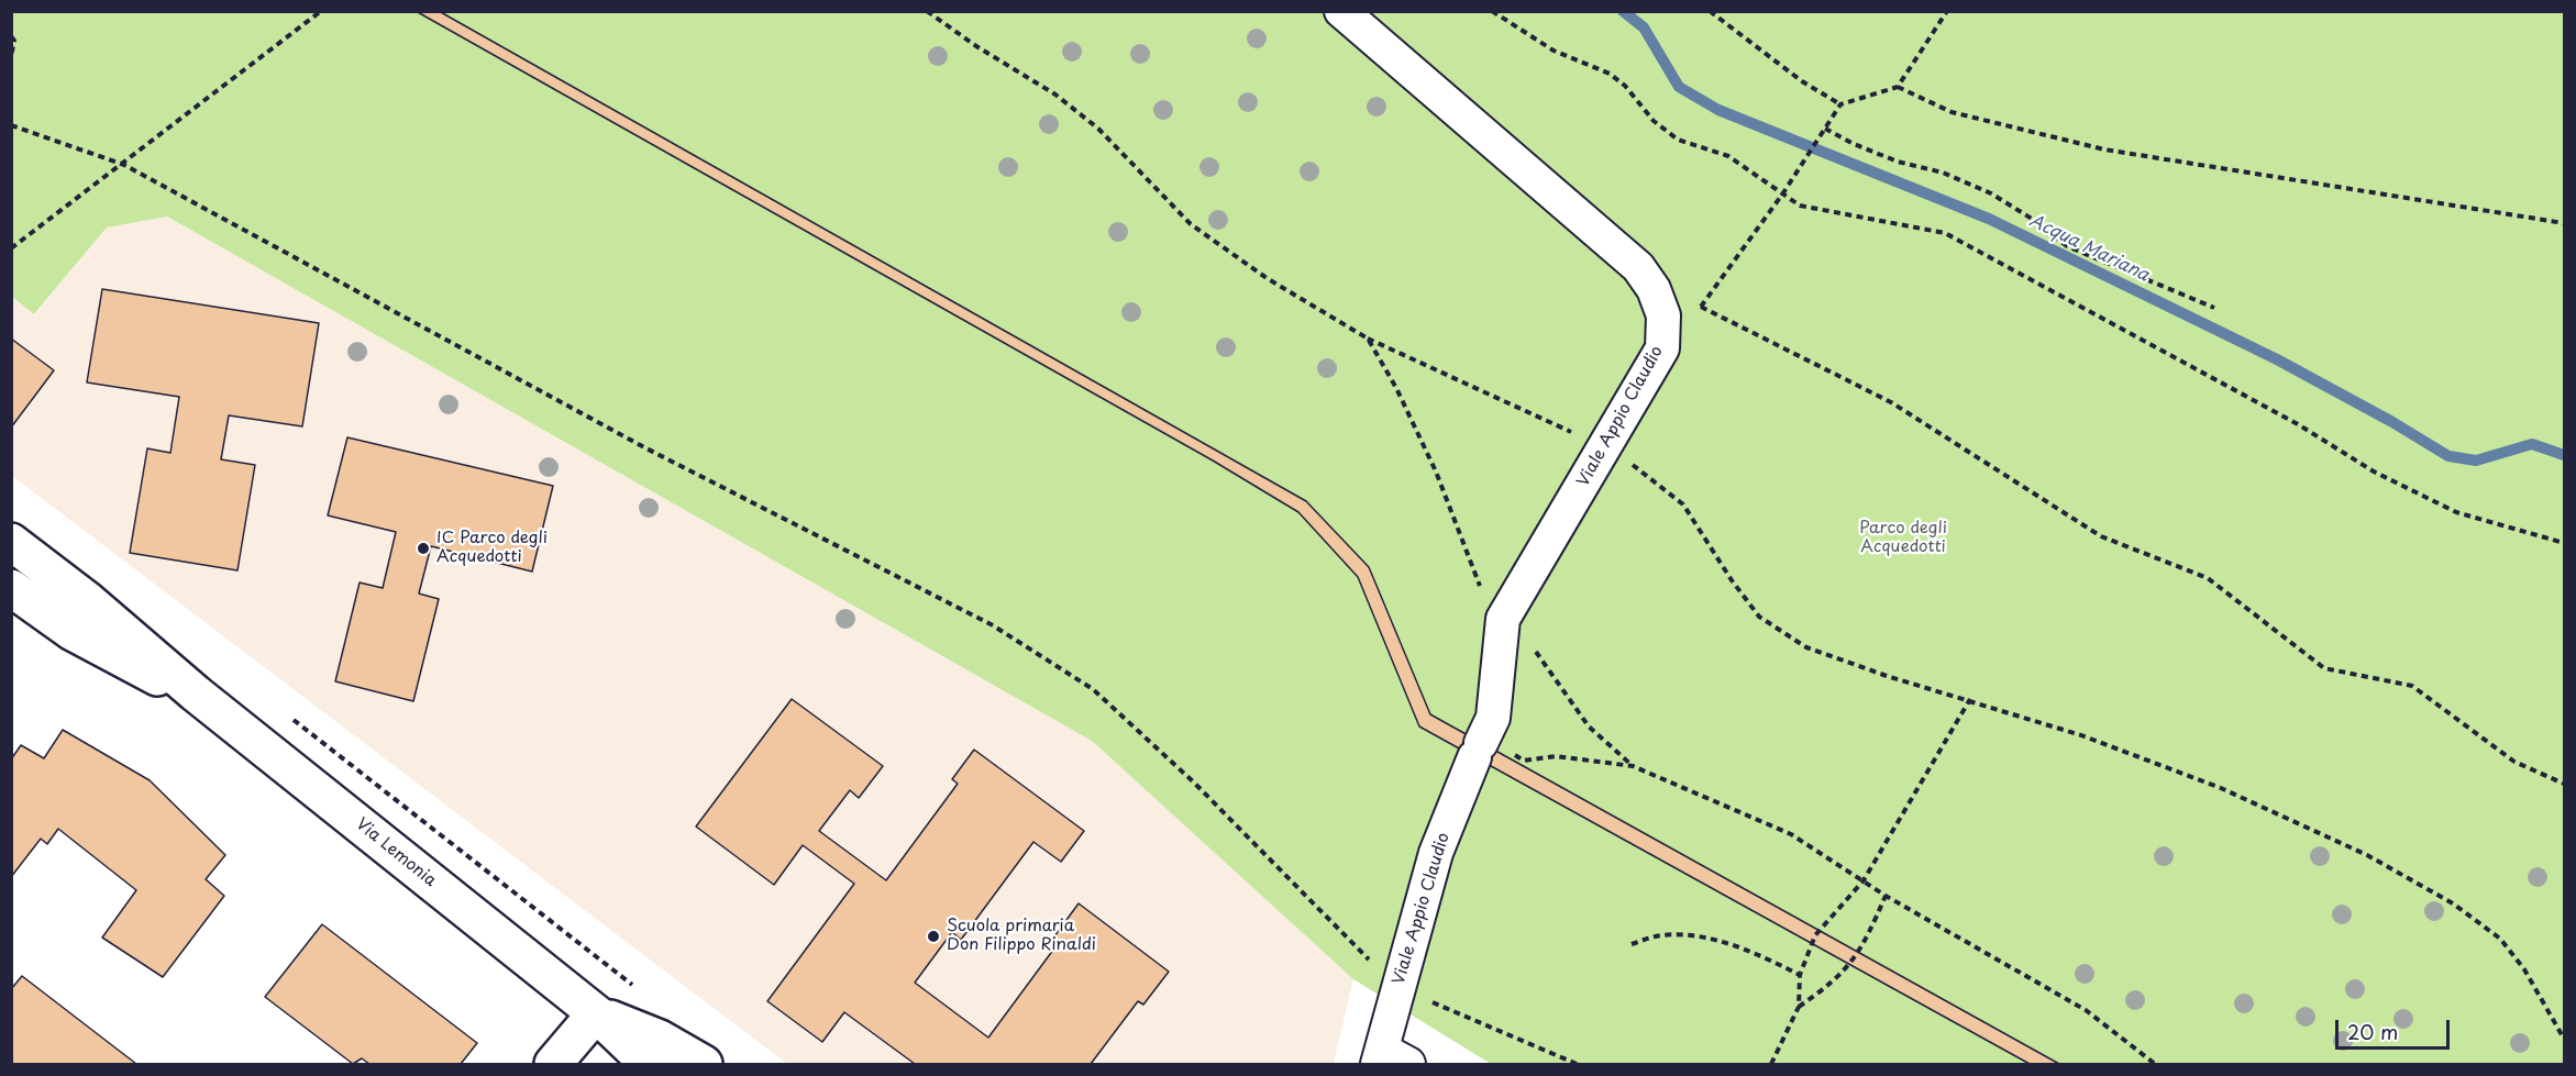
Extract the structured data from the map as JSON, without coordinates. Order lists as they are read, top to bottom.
{
  "streets": {
    "street": ["Viale Appio Claudio", "Via Lemonia"]
  },
  "water": ["Acqua Mariana"],
  "parks": ["Parco degli Acquedotti"],
  "places": ["IC Parco degli Acquedotti", "Scuola primaria Don Filippo Rinaldi"],
  "scale_bar": "20 m"
}
